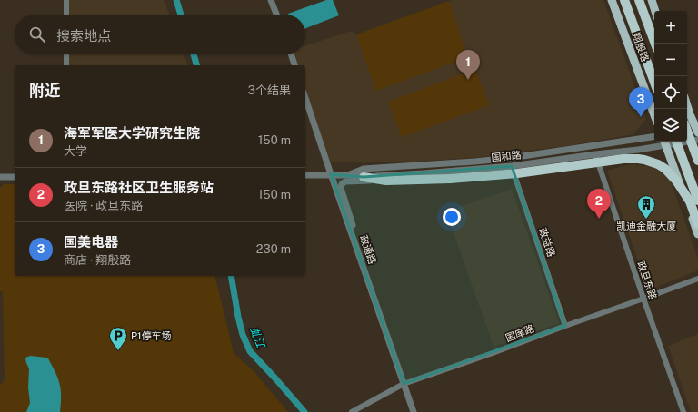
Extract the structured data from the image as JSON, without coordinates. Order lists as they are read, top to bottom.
{
  "streets": {
    "main road": ["翔殷路"],
    "street": [
      "国和路",
      "政益路",
      "政通路",
      "政旦东路",
      "国庠路"
    ]
  },
  "crossings": [
    ["国和路", "政益路"],
    ["国和路", "政通路"],
    ["国和路", "政旦东路"],
    ["政益路", "国庠路"],
    ["政通路", "国庠路"],
    ["政旦东路", "国庠路"]
  ],
  "water": ["虬江"],
  "places": {
    "building": ["凯迪金融大厦"],
    "parking": ["P1停车场"]
  },
  "page": {
    "map_buttons": ["+", "−"],
    "search": "搜索地点",
    "pins": ["1", "3", "2"],
    "heading": ["附近", "3个结果"],
    "list": [
      {
        "mark": "1",
        "name": "海军军医大学研究生院",
        "note": "大学",
        "value": "150 m"
      },
      {
        "mark": "2",
        "name": "政旦东路社区卫生服务站",
        "note": "医院 · 政旦东路",
        "value": "150 m"
      },
      {
        "mark": "3",
        "name": "国美电器",
        "note": "商店 · 翔殷路",
        "value": "230 m"
      }
    ]
  }
}
